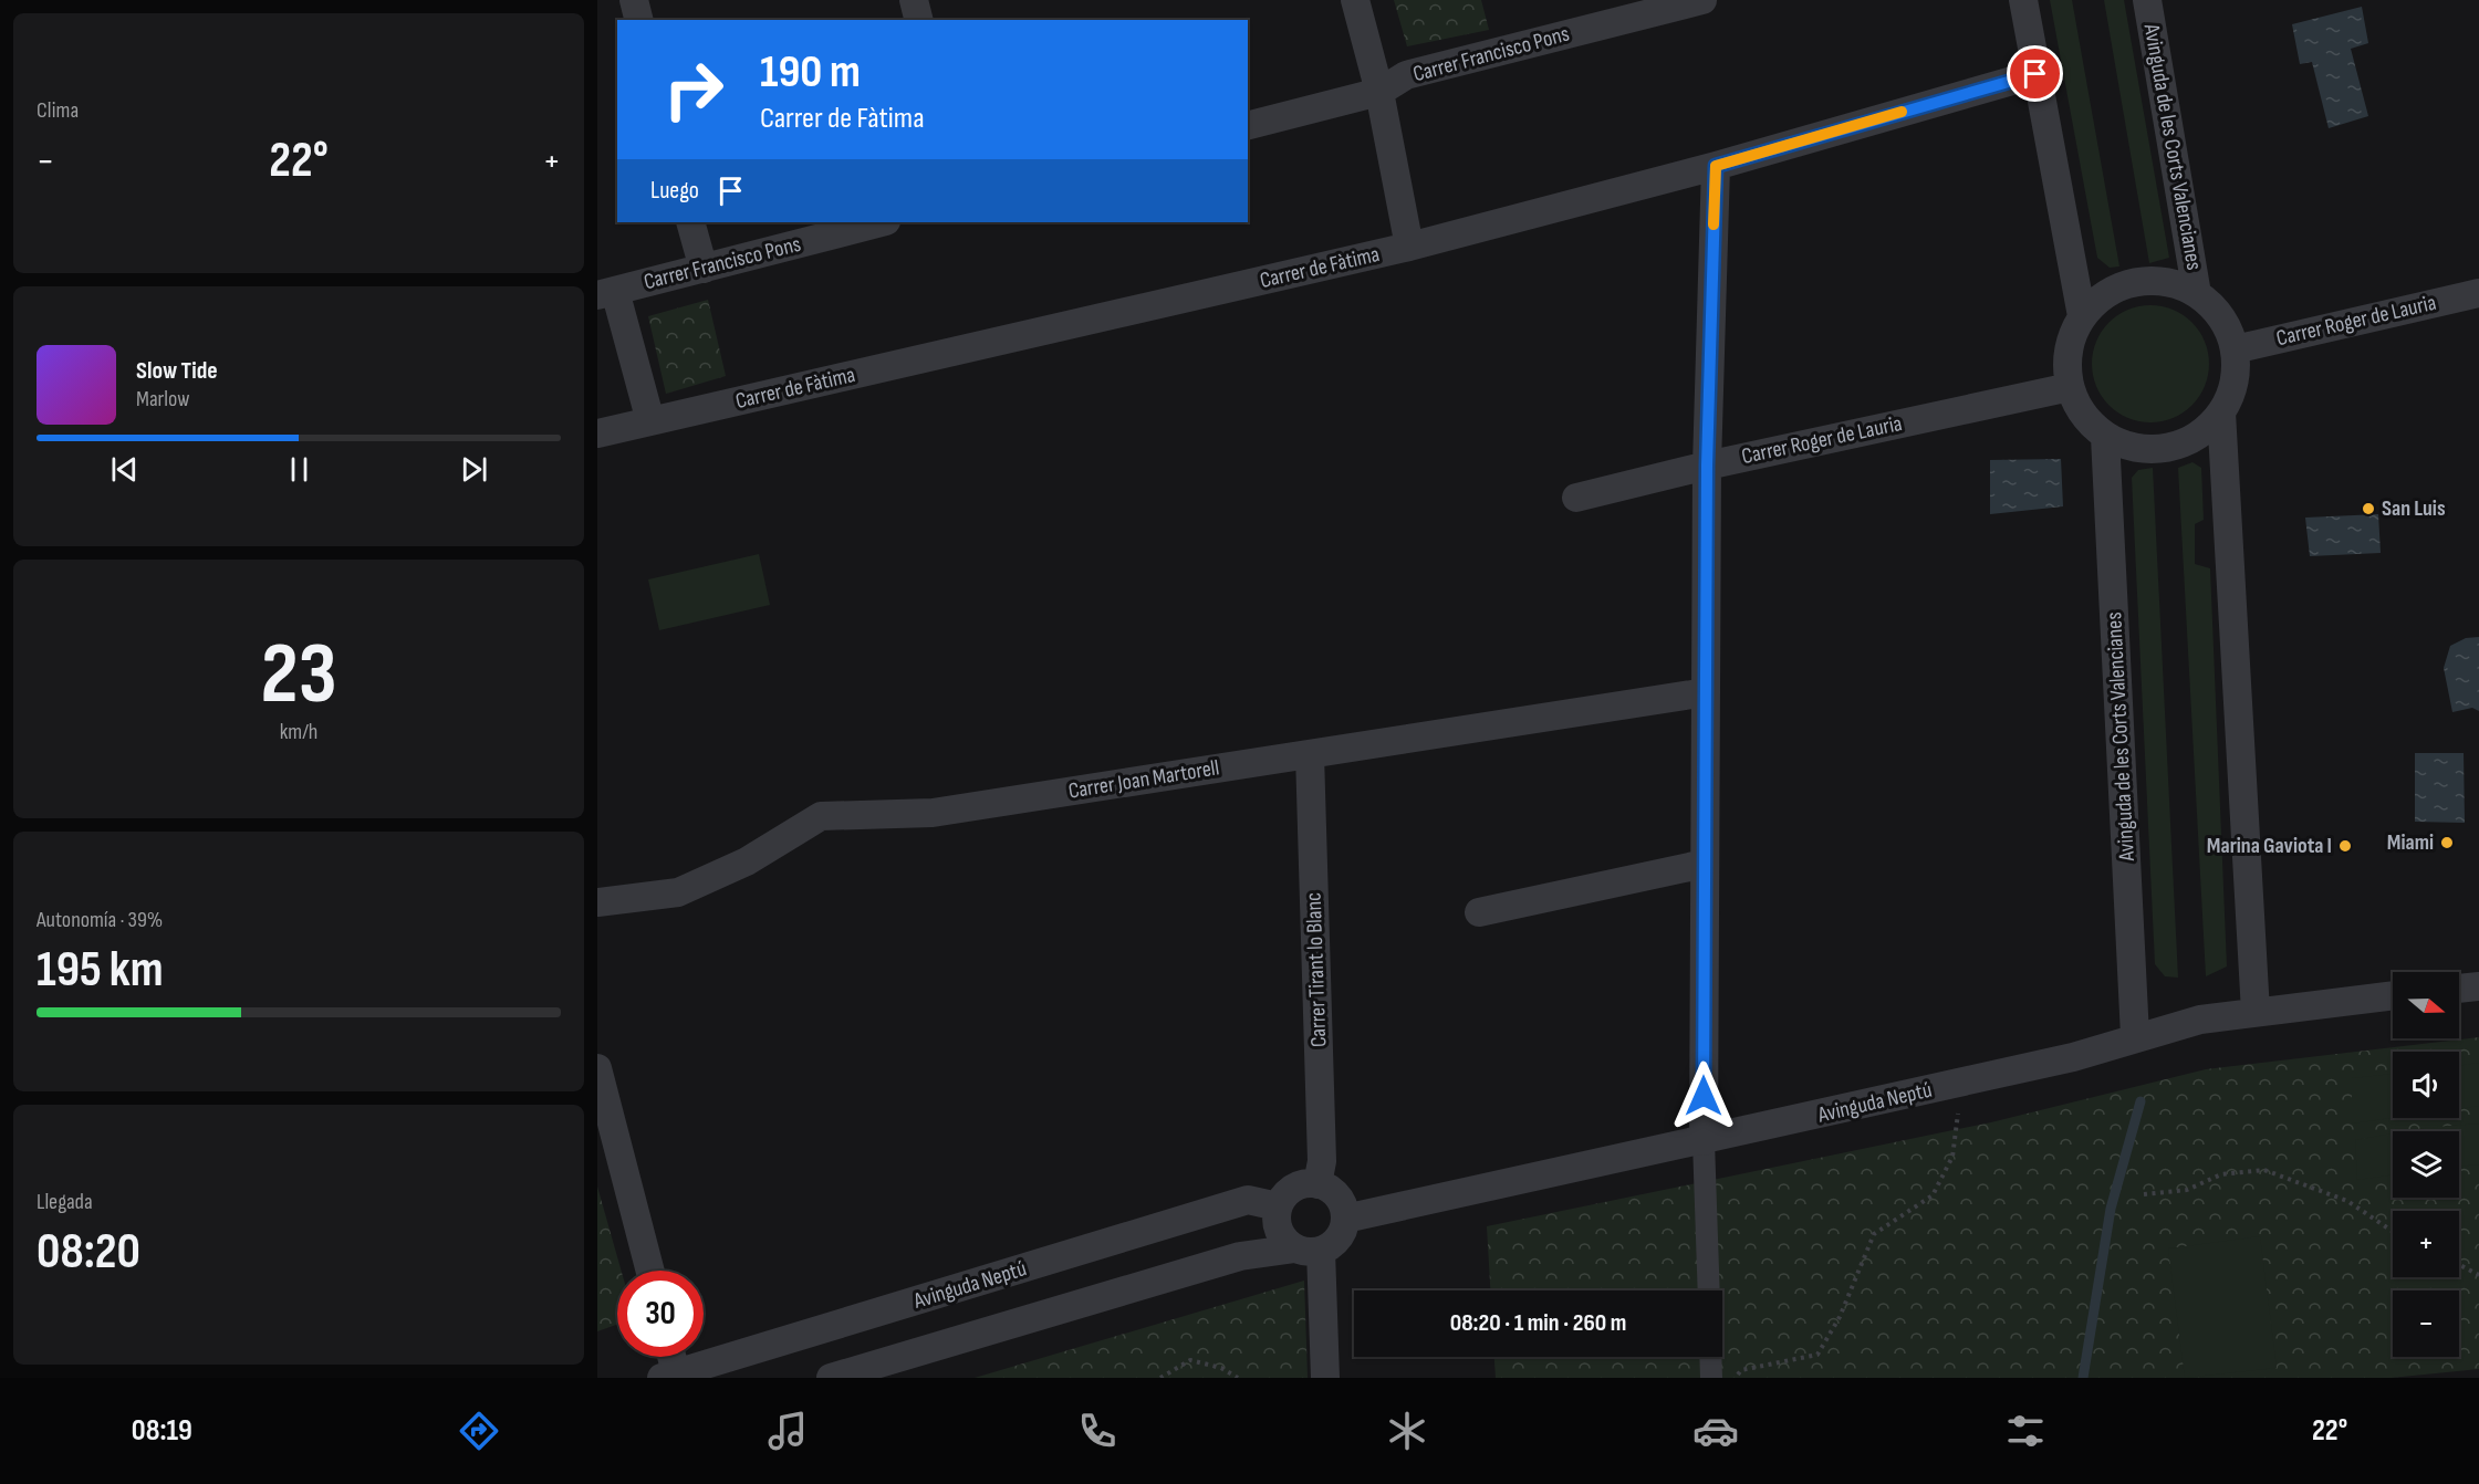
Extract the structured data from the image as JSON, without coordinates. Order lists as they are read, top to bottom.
{
  "streets": {
    "street": [
      "Carrer Francisco Pons",
      "Avinguda de les Corts Valencianes",
      "Carrer de Fàtima",
      "Carrer Roger de Lauria",
      "Carrer Joan Martorell",
      "Carrer Tirant lo Blanc",
      "Avinguda Neptú"
    ]
  },
  "crossings": [
    ["Avinguda de les Corts Valencianes", "Carrer Roger de Lauria"],
    ["Avinguda de les Corts Valencianes", "Avinguda Neptú"],
    ["Carrer Joan Martorell", "Carrer Tirant lo Blanc"],
    ["Carrer Tirant lo Blanc", "Avinguda Neptú"]
  ],
  "places": ["San Luis", "Miami", "Marina Gaviota I"],
  "north": "right",
  "page": {
    "tile": [
      "Clima",
      ["23", "km/h"],
      ["Autonomía · 39%", "195 km"],
      ["Llegada", "08:20"]
    ],
    "turn": ["190 m", "Carrer de Fàtima"],
    "heat": ["−", "22°", "+"],
    "then": "Luego",
    "song": ["Slow Tide", "Marlow"],
    "map_buttons": ["+", "−"],
    "limit": "30",
    "trip": "08:20 · 1 min · 260 m",
    "tabs": ["08:19", "22°"]
  }
}
